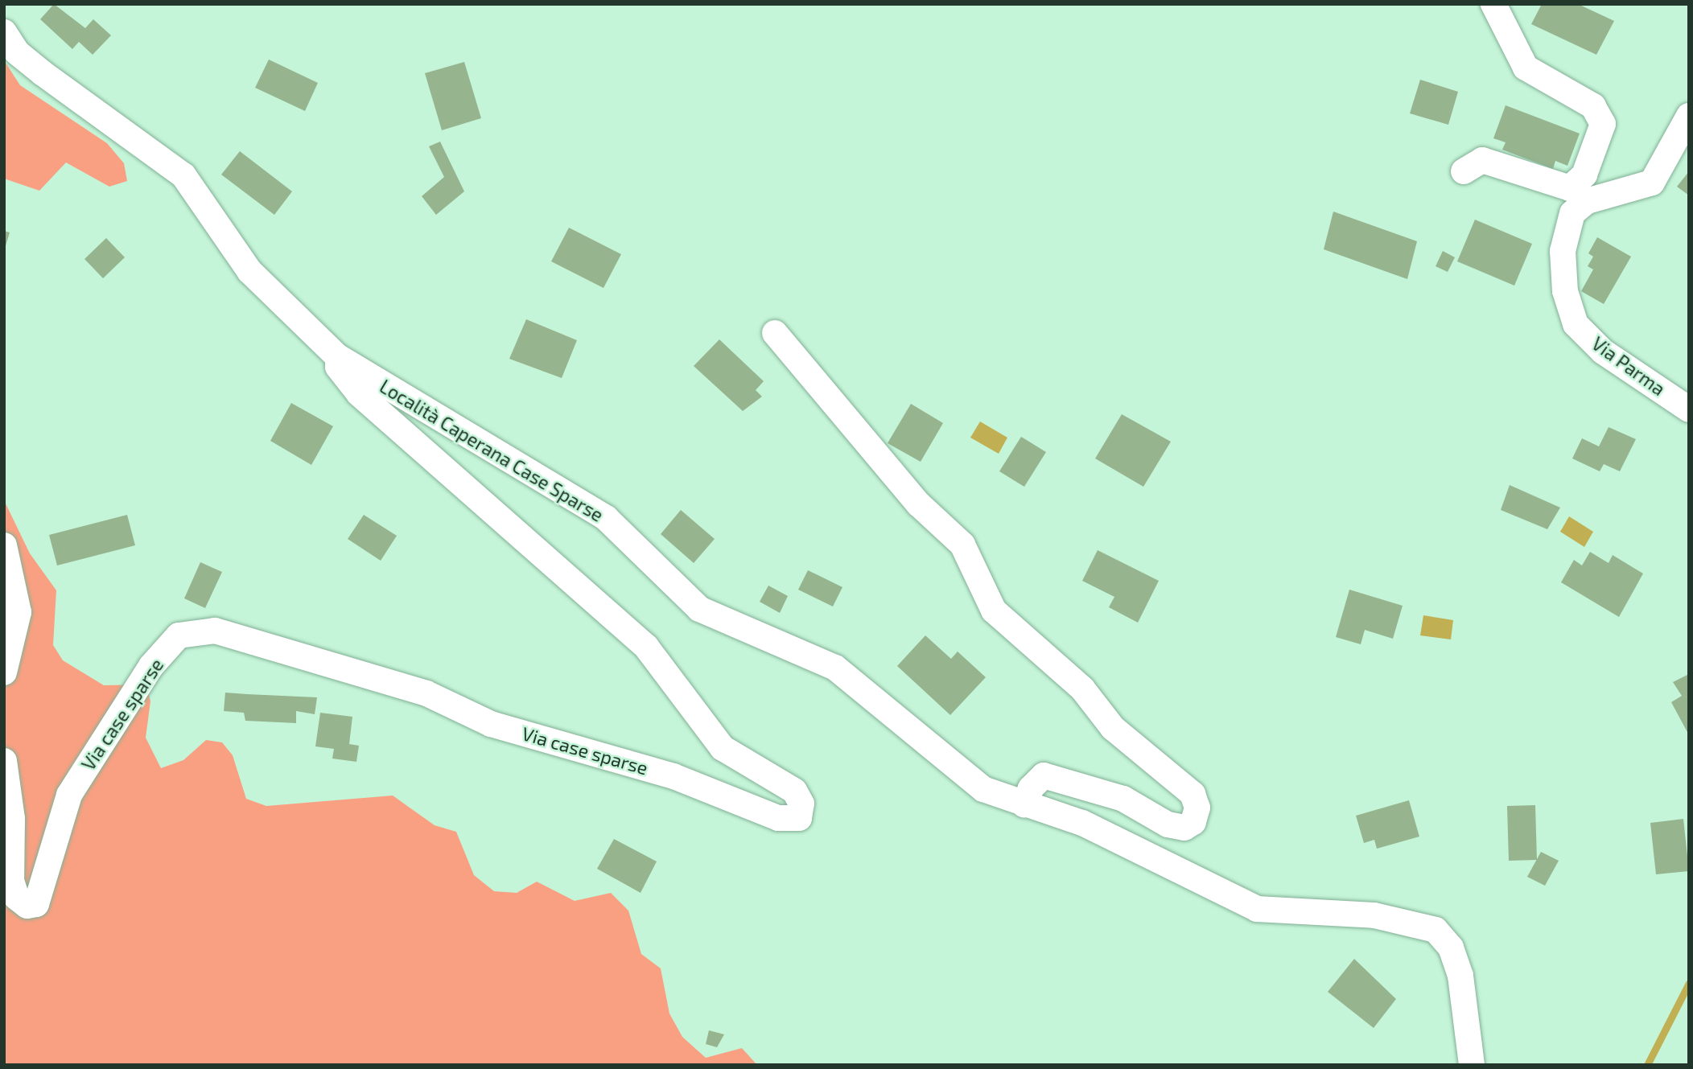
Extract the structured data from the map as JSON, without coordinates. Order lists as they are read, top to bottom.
{
  "streets": {
    "street": ["Via Parma", "Località Caperana Case Sparse", "Via case sparse"]
  },
  "crossings": [
    ["Località Caperana Case Sparse", "Via case sparse"]
  ]
}
